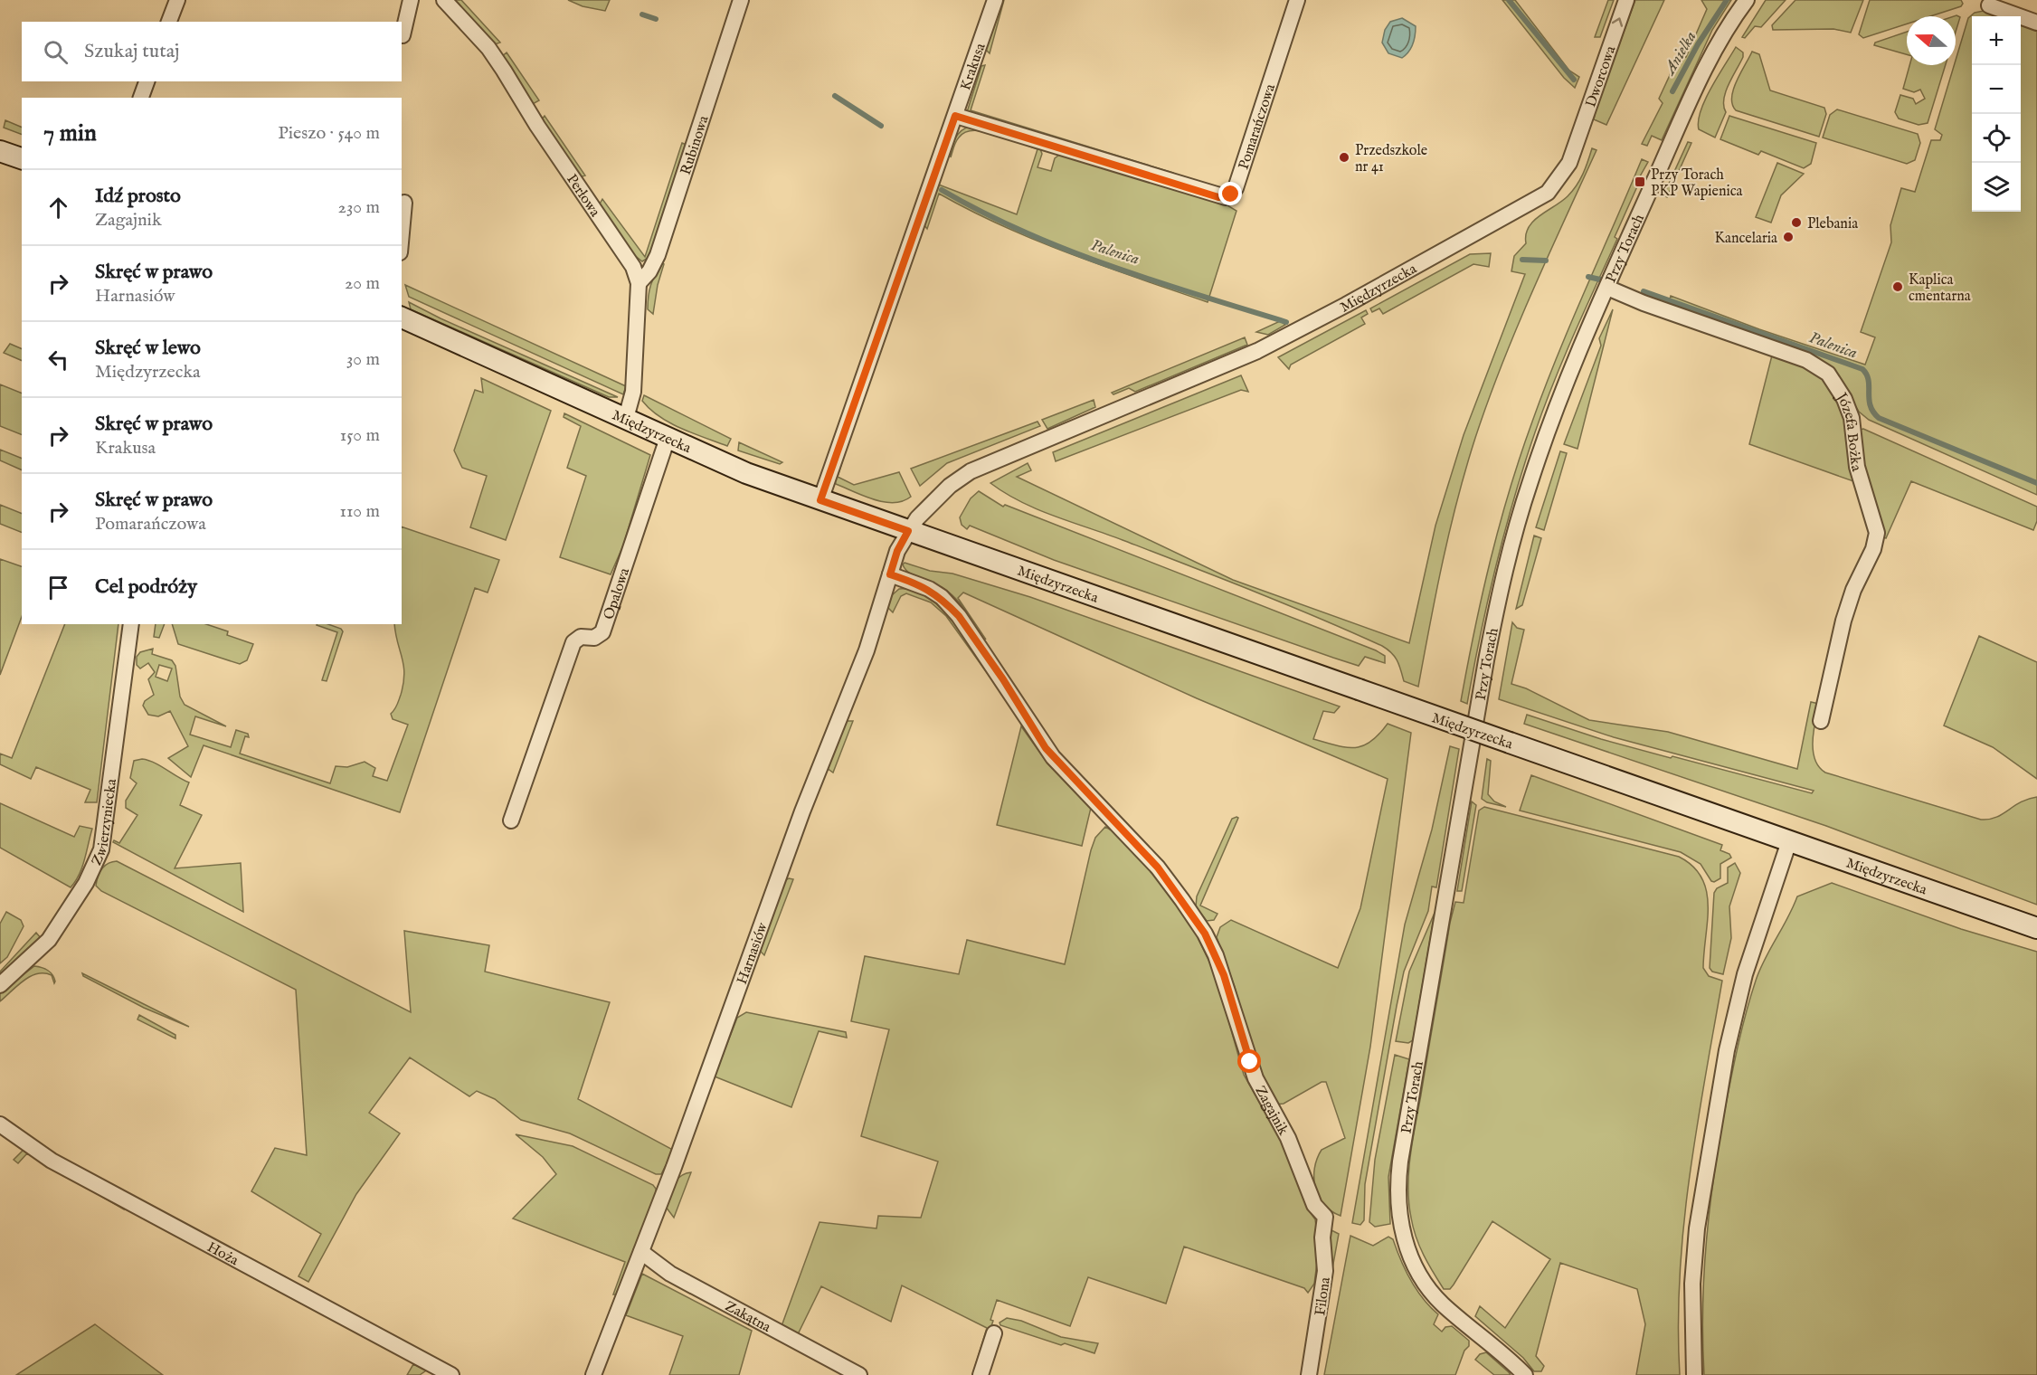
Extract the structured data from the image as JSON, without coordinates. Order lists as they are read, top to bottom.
{
  "streets": {
    "main road": ["Międzyrzecka"],
    "street": [
      "Krakusa",
      "Dworcowa",
      "Pomarańczowa",
      "Rubinowa",
      "Perłowa",
      "Przy Torach",
      "Józefa Bożka",
      "Opalowa",
      "Zwierzyniecka",
      "Harnasiów",
      "Zagajnik",
      "Hoża",
      "Filona",
      "Zakątna"
    ]
  },
  "crossings": [
    ["Krakusa", "Pomarańczowa"],
    ["Krakusa", "Międzyrzecka"],
    ["Dworcowa", "Międzyrzecka"],
    ["Rubinowa", "Perłowa"],
    ["Perłowa", "Międzyrzecka"],
    ["Przy Torach", "Józefa Bożka"],
    ["Międzyrzecka", "Opalowa"],
    ["Międzyrzecka", "Harnasiów"],
    ["Harnasiów", "Zagajnik"],
    ["Harnasiów", "Zakątna"],
    ["Zagajnik", "Filona"]
  ],
  "one_way": ["Dworcowa"],
  "water": ["Anielka", "Palenica"],
  "places": {
    "other": [
      "Przedszkole nr 41",
      "Plebania",
      "Kancelaria",
      "Kaplica cmentarna"
    ],
    "transit": ["Przy Torach PKP Wapienica"]
  },
  "north": "left",
  "page": {
    "map_buttons": ["+", "−"],
    "search": "Szukaj tutaj",
    "heading": ["7 min", "Pieszo · 540 m"],
    "list": [
      ["Idź prosto", "Zagajnik", "230 m"],
      ["Skręć w prawo", "Harnasiów", "20 m"],
      ["Skręć w lewo", "Międzyrzecka", "30 m"],
      ["Skręć w prawo", "Krakusa", "150 m"],
      ["Skręć w prawo", "Pomarańczowa", "110 m"],
      "Cel podróży"
    ]
  }
}
